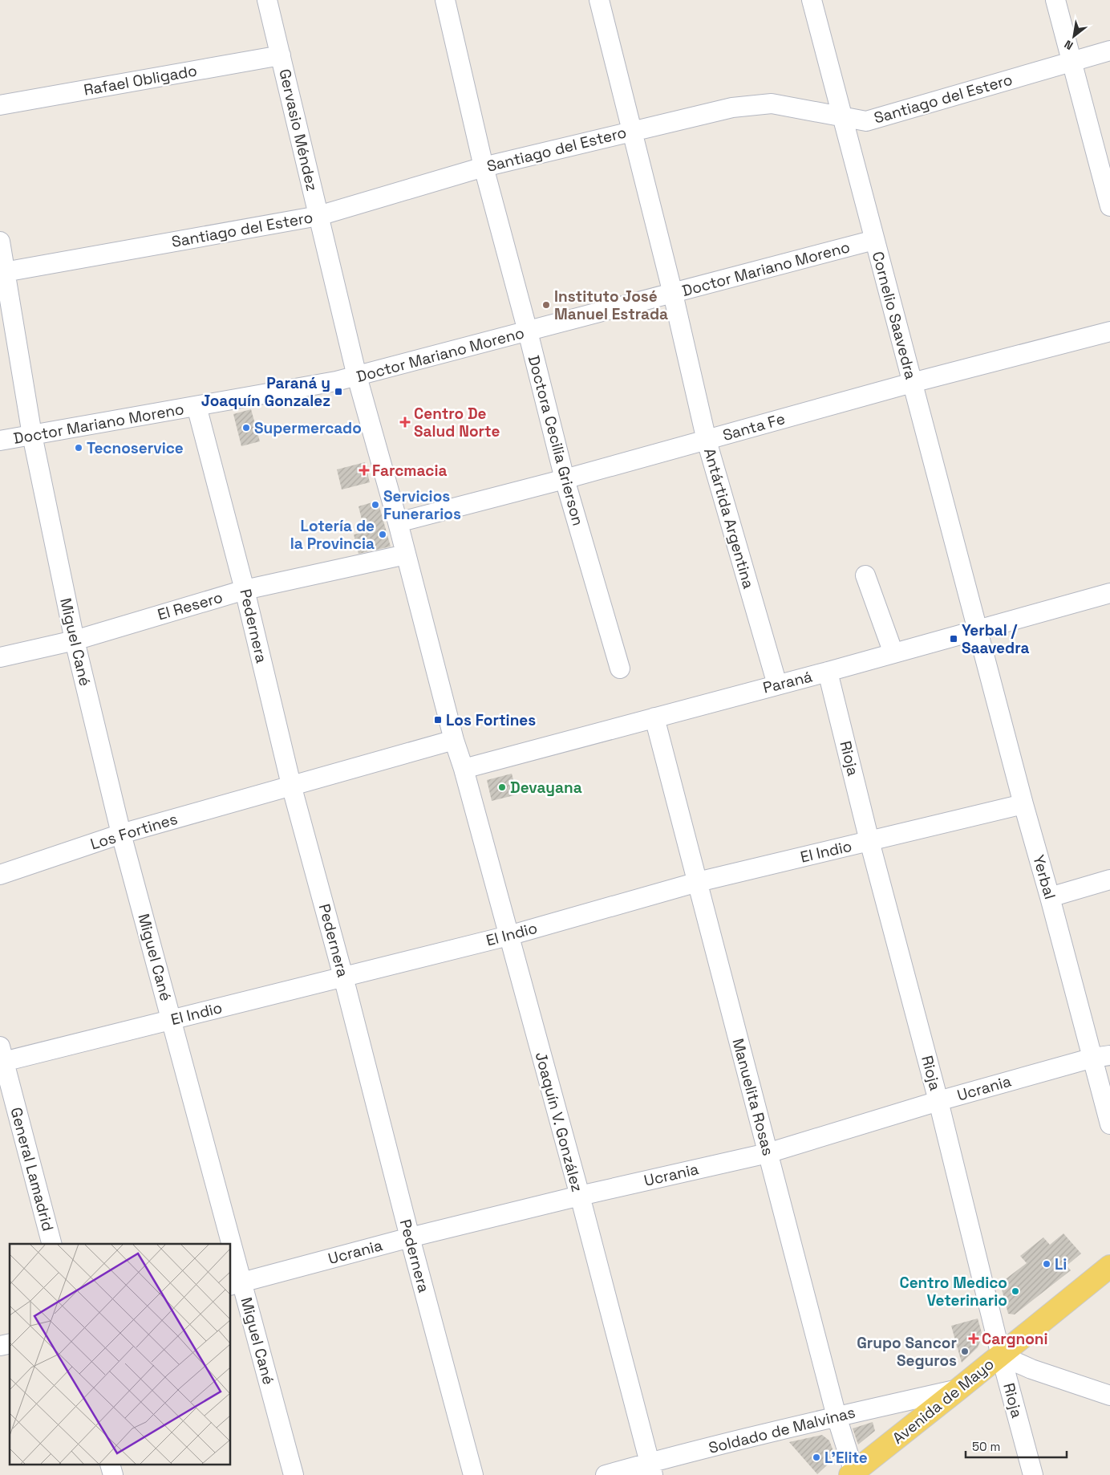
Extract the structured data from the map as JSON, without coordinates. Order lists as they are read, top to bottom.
{
  "streets": {
    "main road": ["Avenida de Mayo"],
    "street": [
      "Rafael Obligado",
      "Santiago del Estero",
      "Gervasio Méndez",
      "Doctor Mariano Moreno",
      "Cornelio Saavedra",
      "Santa Fe",
      "Doctora Cecilia Grierson",
      "Antártida Argentina",
      "El Resero",
      "Pedernera",
      "Miguel Cané",
      "Paraná",
      "Rioja",
      "Los Fortines",
      "El Indio",
      "Yerbal",
      "Ucrania",
      "Manuelita Rosas",
      "Joaquín V. González",
      "General Lamadrid",
      "Soldado de Malvinas"
    ]
  },
  "crossings": [
    ["Rafael Obligado", "Gervasio Méndez"],
    ["Santiago del Estero", "Gervasio Méndez"],
    ["Santiago del Estero", "Cornelio Saavedra"],
    ["Santiago del Estero", "Doctora Cecilia Grierson"],
    ["Santiago del Estero", "Antártida Argentina"],
    ["Santiago del Estero", "Miguel Cané"],
    ["Gervasio Méndez", "Doctor Mariano Moreno"],
    ["Gervasio Méndez", "Santa Fe"],
    ["Gervasio Méndez", "El Resero"],
    ["Gervasio Méndez", "Joaquín V. González"],
    ["Doctor Mariano Moreno", "Cornelio Saavedra"],
    ["Doctor Mariano Moreno", "Doctora Cecilia Grierson"],
    ["Doctor Mariano Moreno", "Antártida Argentina"],
    ["Doctor Mariano Moreno", "Pedernera"],
    ["Doctor Mariano Moreno", "Miguel Cané"],
    ["Cornelio Saavedra", "Santa Fe"],
    ["Cornelio Saavedra", "Paraná"],
    ["Cornelio Saavedra", "Yerbal"],
    ["Santa Fe", "Doctora Cecilia Grierson"],
    ["Santa Fe", "Antártida Argentina"],
    ["Antártida Argentina", "Paraná"],
    ["El Resero", "Pedernera"],
    ["El Resero", "Miguel Cané"],
    ["El Resero", "Joaquín V. González"],
    ["Pedernera", "Los Fortines"],
    ["Pedernera", "El Indio"],
    ["Pedernera", "Ucrania"],
    ["Miguel Cané", "Los Fortines"],
    ["Miguel Cané", "El Indio"],
    ["Miguel Cané", "Ucrania"],
    ["Paraná", "Rioja"],
    ["Paraná", "Yerbal"],
    ["Paraná", "Manuelita Rosas"],
    ["Paraná", "Joaquín V. González"],
    ["Rioja", "El Indio"],
    ["Rioja", "Ucrania"],
    ["Rioja", "Avenida de Mayo"],
    ["Los Fortines", "Joaquín V. González"],
    ["El Indio", "Yerbal"],
    ["El Indio", "Manuelita Rosas"],
    ["El Indio", "Joaquín V. González"],
    ["El Indio", "General Lamadrid"],
    ["Yerbal", "Ucrania"],
    ["Ucrania", "Manuelita Rosas"],
    ["Ucrania", "Joaquín V. González"],
    ["Manuelita Rosas", "Avenida de Mayo"],
    ["Manuelita Rosas", "Soldado de Malvinas"],
    ["Joaquín V. González", "Soldado de Malvinas"],
    ["Avenida de Mayo", "Soldado de Malvinas"]
  ],
  "places": {
    "other": [
      "Instituto José Manuel Estrada",
      "Supermercado",
      "Tecnoservice",
      "Servicios Funerarios",
      "Lotería de la Provincia",
      "Devayana",
      "Li",
      "Centro Medico Veterinario",
      "Grupo Sancor Seguros",
      "L'Elite"
    ],
    "transit": ["Paraná y Joaquín Gonzalez", "Yerbal / Saavedra", "Los Fortines"],
    "health": ["Centro De Salud Norte", "Farcmacia", "Cargnoni"]
  },
  "scale_bar": "50 m",
  "north": "bottom left"
}
